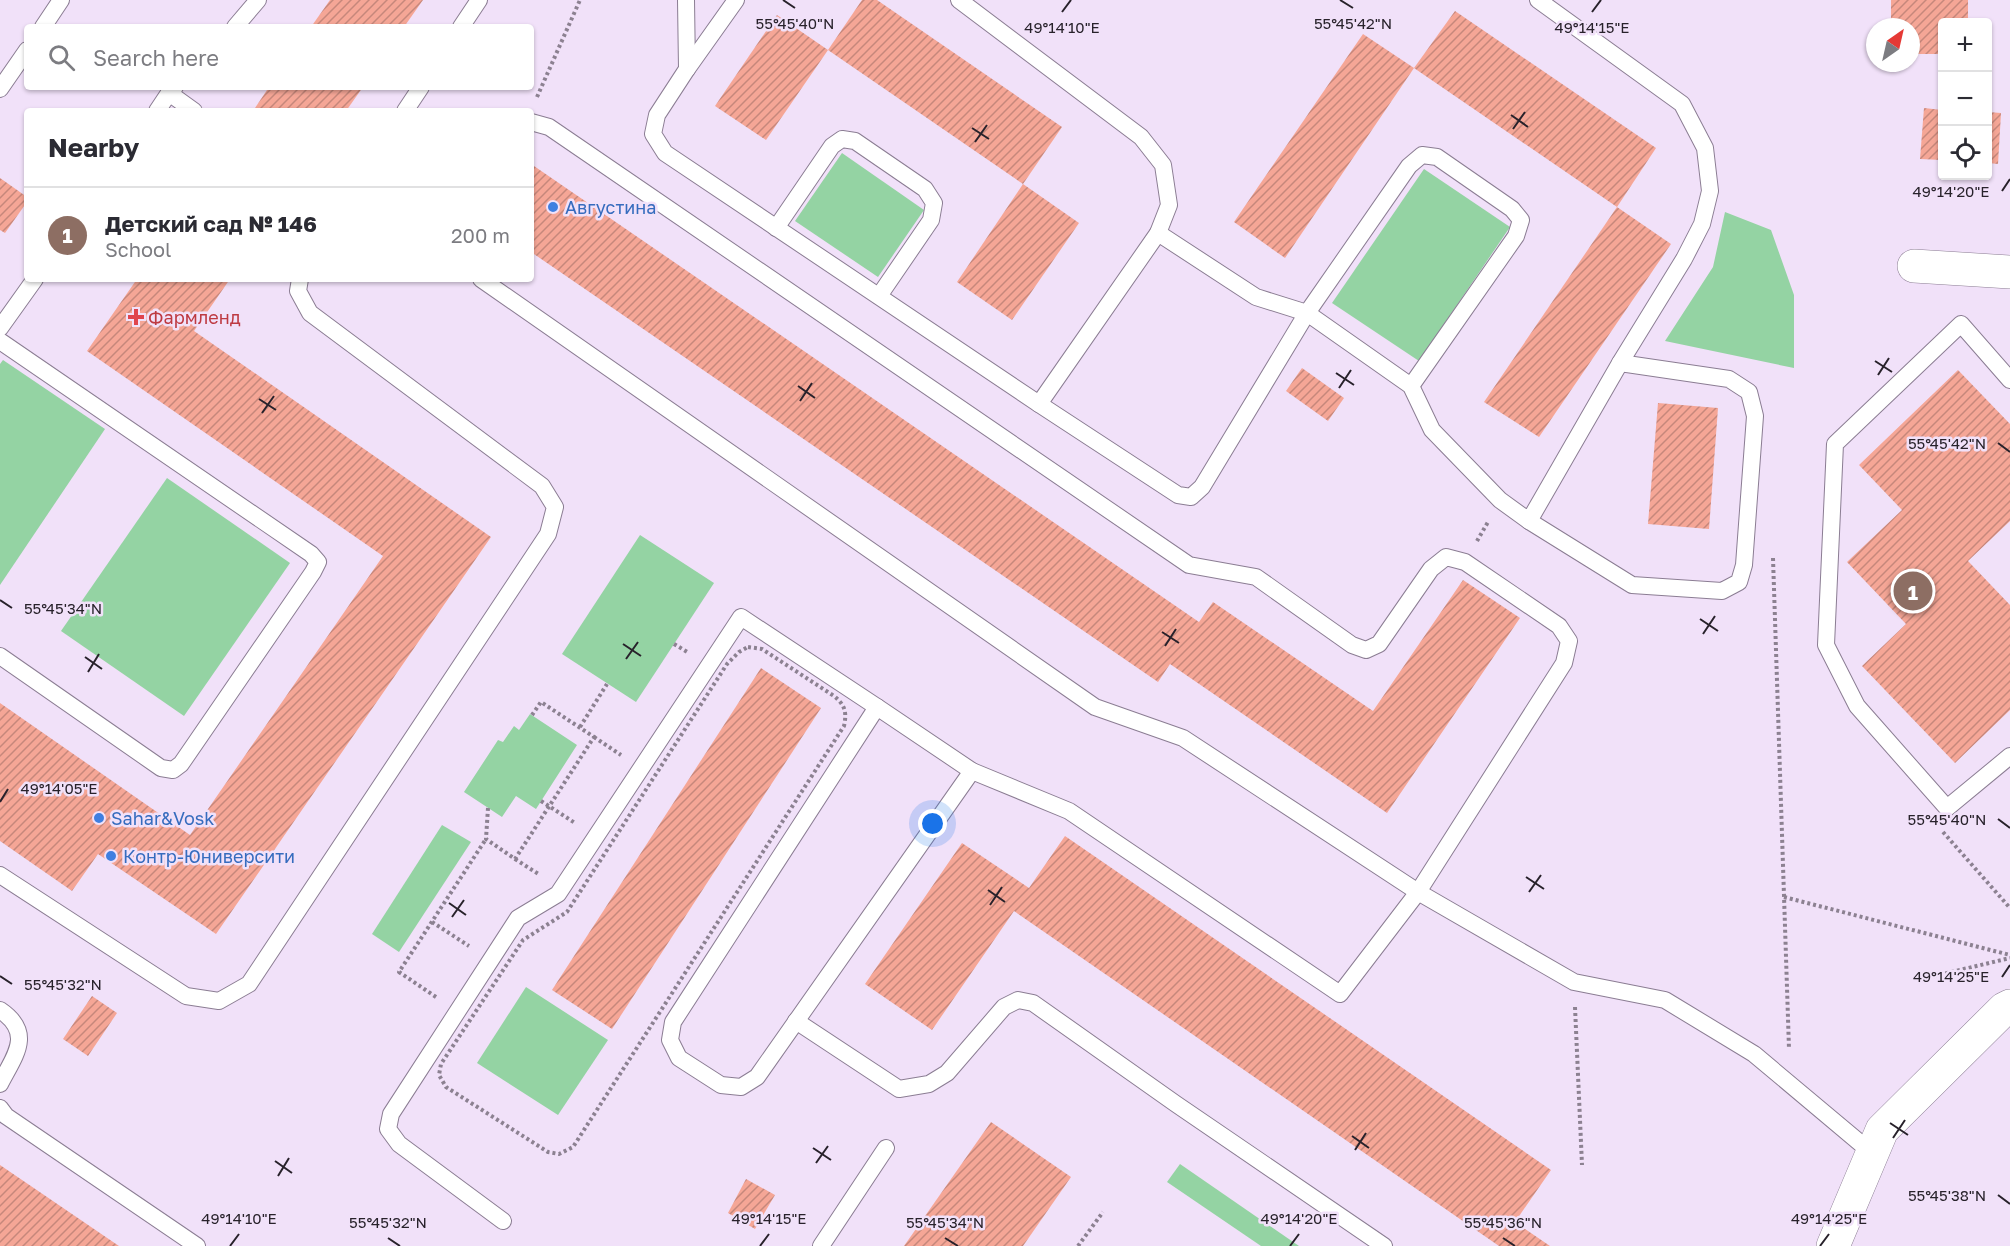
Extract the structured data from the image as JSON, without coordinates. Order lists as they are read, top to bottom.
{
  "places": {
    "other": ["Августина", "Sahar&Vosk", "Контр-Юниверсити"],
    "health": ["Фармленд"]
  },
  "north": "top right",
  "page": {
    "map_buttons": ["+", "−"],
    "search": "Search here",
    "heading": "Nearby",
    "list": [
      {
        "mark": "1",
        "name": "Детский сад № 146",
        "note": "School",
        "value": "200 m"
      }
    ],
    "pins": "1"
  },
  "coordinates": [
    "55°45'42\"N",
    "55°45'40\"N",
    "49°14'15\"E",
    "49°14'10\"E",
    "49°14'20\"E",
    "55°45'34\"N",
    "49°14'05\"E",
    "49°14'25\"E",
    "55°45'32\"N",
    "55°45'38\"N",
    "55°45'36\"N"
  ]
}
